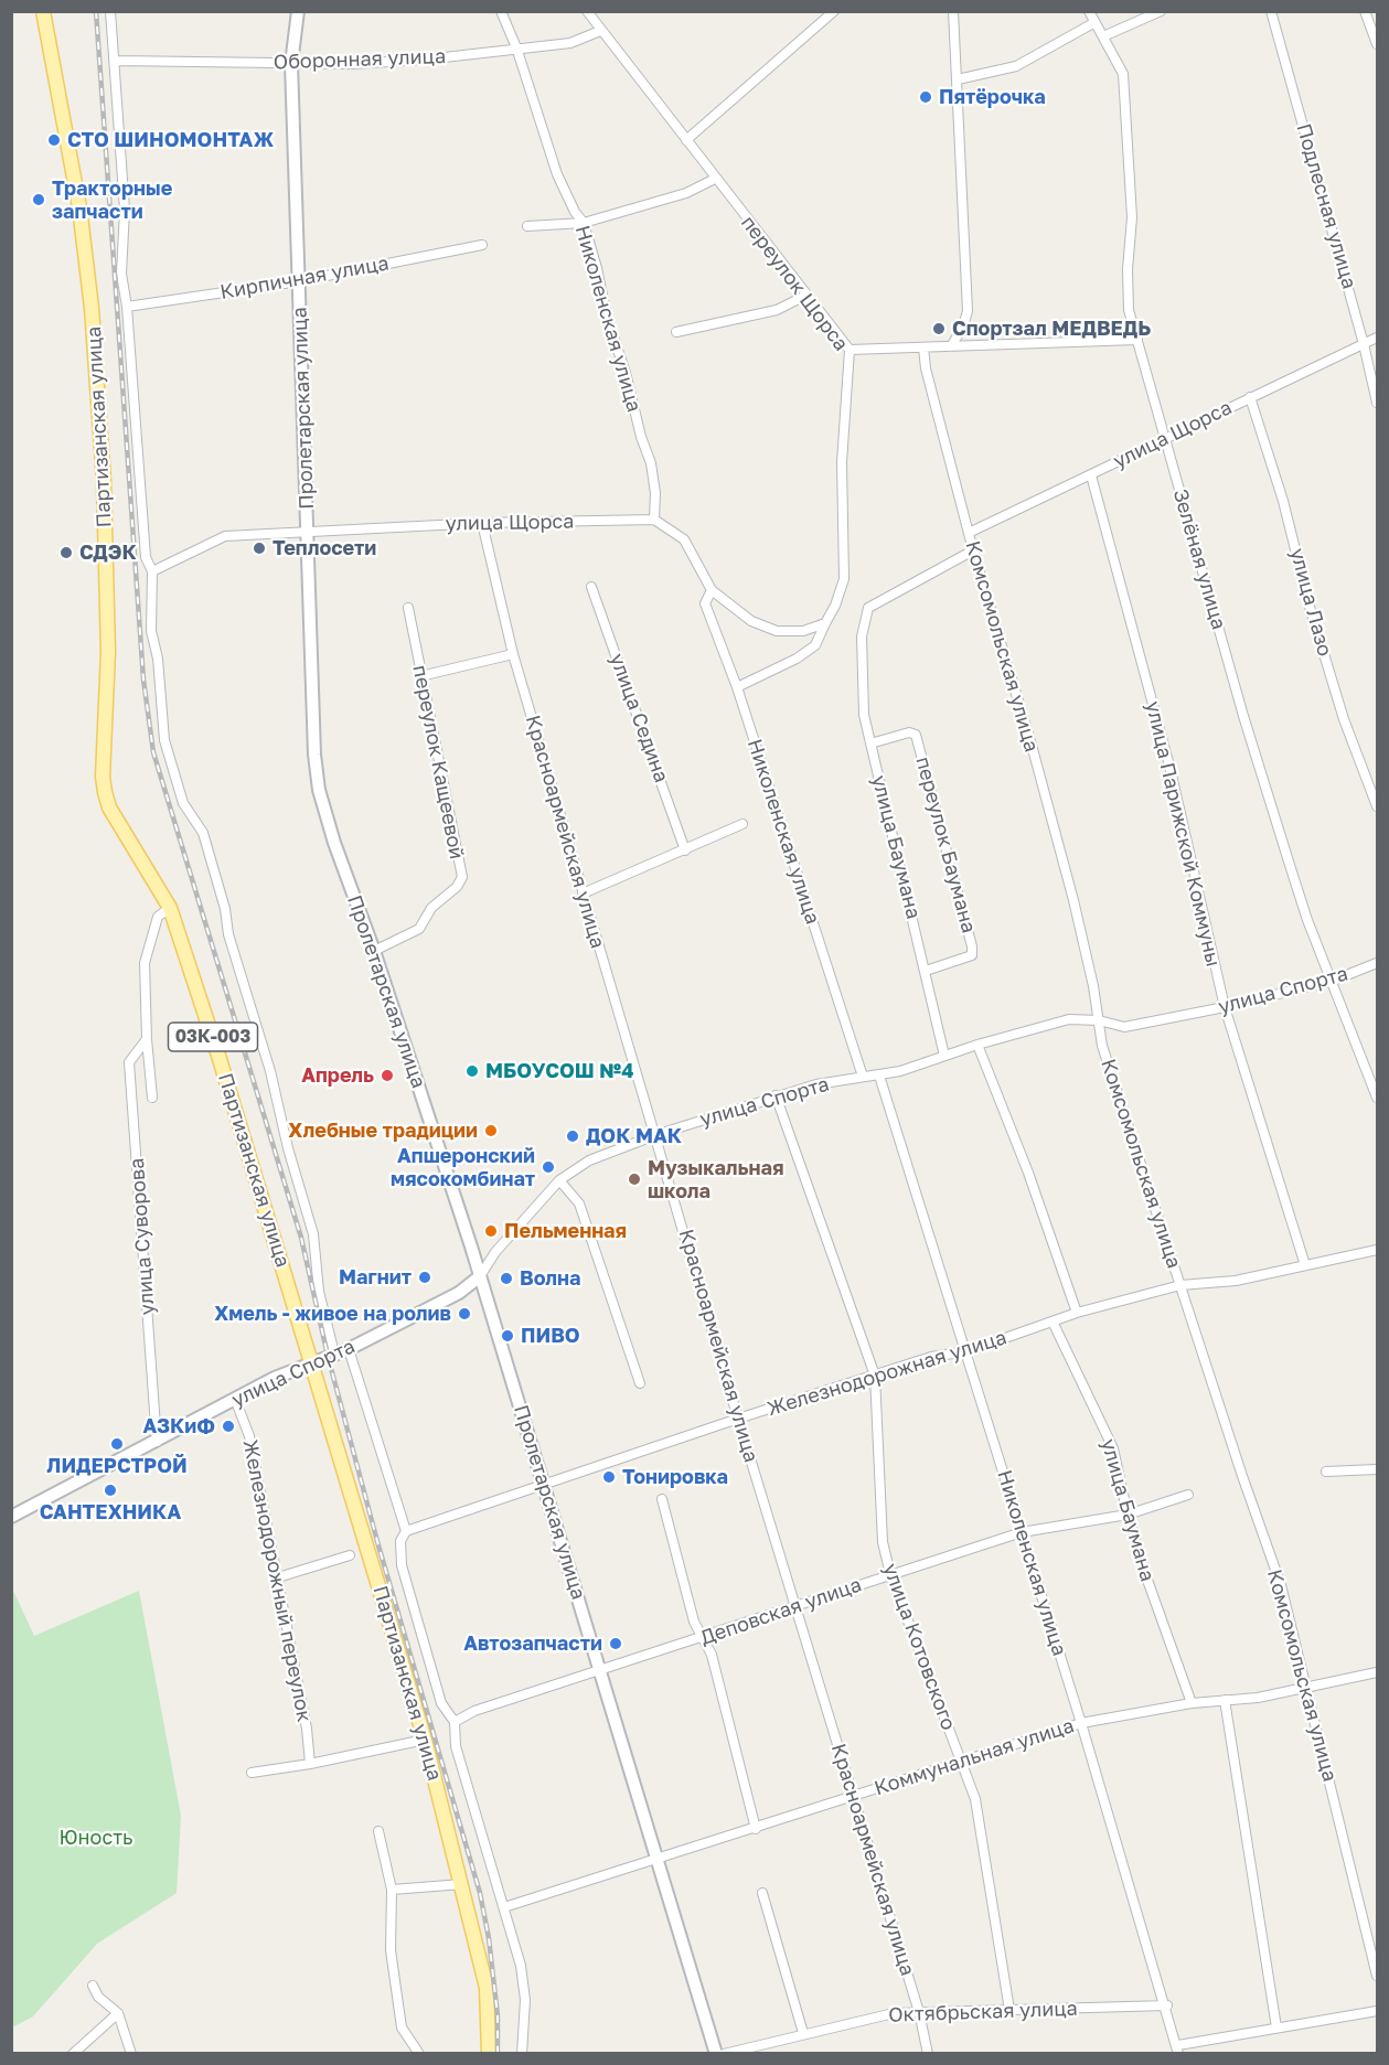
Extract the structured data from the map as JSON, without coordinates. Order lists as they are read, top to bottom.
{
  "streets": {
    "main road": ["Партизанская улица", "03К-003"],
    "street": [
      "Оборонная улица",
      "Подлесная улица",
      "Кирпичная улица",
      "переулок Щорса",
      "Николенская улица",
      "Пролетарская улица",
      "улица Щорса",
      "Зелёная улица",
      "улица Лазо",
      "Комсомольская улица",
      "улица Седина",
      "переулок Кащеевой",
      "Красноармейская улица",
      "улица Парижской Коммуны",
      "переулок Баумана",
      "улица Баумана",
      "улица Спорта",
      "улица Суворова",
      "Железнодорожная улица",
      "Железнодорожный переулок",
      "Деповская улица",
      "улица Котовского",
      "Коммунальная улица",
      "Октябрьская улица"
    ]
  },
  "crossings": [
    ["Оборонная улица", "переулок Щорса"],
    ["Оборонная улица", "Николенская улица"],
    ["Оборонная улица", "Пролетарская улица"],
    ["Оборонная улица", "Партизанская улица"],
    ["Подлесная улица", "улица Щорса"],
    ["Кирпичная улица", "Пролетарская улица"],
    ["Кирпичная улица", "Партизанская улица"],
    ["Николенская улица", "улица Щорса"],
    ["Николенская улица", "улица Спорта"],
    ["Николенская улица", "Железнодорожная улица"],
    ["Николенская улица", "Деповская улица"],
    ["Николенская улица", "Коммунальная улица"],
    ["Николенская улица", "Октябрьская улица"],
    ["Пролетарская улица", "улица Щорса"],
    ["Пролетарская улица", "переулок Кащеевой"],
    ["Пролетарская улица", "улица Спорта"],
    ["Пролетарская улица", "Железнодорожная улица"],
    ["Пролетарская улица", "Деповская улица"],
    ["Пролетарская улица", "Коммунальная улица"],
    ["Партизанская улица", "улица Щорса"],
    ["Партизанская улица", "улица Спорта"],
    ["Партизанская улица", "Железнодорожная улица"],
    ["Партизанская улица", "Деповская улица"],
    ["Партизанская улица", "Коммунальная улица"],
    ["улица Щорса", "Зелёная улица"],
    ["улица Щорса", "улица Лазо"],
    ["улица Щорса", "Комсомольская улица"],
    ["улица Щорса", "Красноармейская улица"],
    ["улица Щорса", "улица Парижской Коммуны"],
    ["Зелёная улица", "улица Спорта"],
    ["Комсомольская улица", "улица Баумана"],
    ["Комсомольская улица", "улица Спорта"],
    ["Комсомольская улица", "Железнодорожная улица"],
    ["Комсомольская улица", "Коммунальная улица"],
    ["Красноармейская улица", "улица Спорта"],
    ["Красноармейская улица", "Железнодорожная улица"],
    ["Красноармейская улица", "Деповская улица"],
    ["Красноармейская улица", "Коммунальная улица"],
    ["Красноармейская улица", "Октябрьская улица"],
    ["улица Парижской Коммуны", "улица Спорта"],
    ["улица Парижской Коммуны", "Железнодорожная улица"],
    ["переулок Баумана", "улица Баумана"],
    ["улица Баумана", "улица Спорта"],
    ["улица Баумана", "Железнодорожная улица"],
    ["улица Баумана", "Деповская улица"],
    ["улица Баумана", "Коммунальная улица"],
    ["улица Спорта", "улица Суворова"],
    ["улица Спорта", "Железнодорожный переулок"],
    ["улица Спорта", "улица Котовского"],
    ["Железнодорожная улица", "улица Котовского"],
    ["Деповская улица", "улица Котовского"],
    ["улица Котовского", "Коммунальная улица"],
    ["улица Котовского", "Октябрьская улица"]
  ],
  "parks": ["Юность"],
  "places": [
    "Пятёрочка",
    "СТО ШИНОМОНТАЖ",
    "Тракторные запчасти",
    "Спортзал МЕДВЕДЬ",
    "Теплосети",
    "СДЭК",
    "МБОУСОШ №4",
    "Апрель",
    "Хлебные традиции",
    "ДОК МАК",
    "Апшеронский мясокомбинат",
    "Музыкальная школа",
    "Пельменная",
    "Магнит",
    "Волна",
    "Хмель - живое на ролив",
    "ПИВО",
    "АЗКиФ",
    "ЛИДЕРСТРОЙ",
    "Тонировка",
    "САНТЕХНИКА",
    "Автозапчасти"
  ]
}
